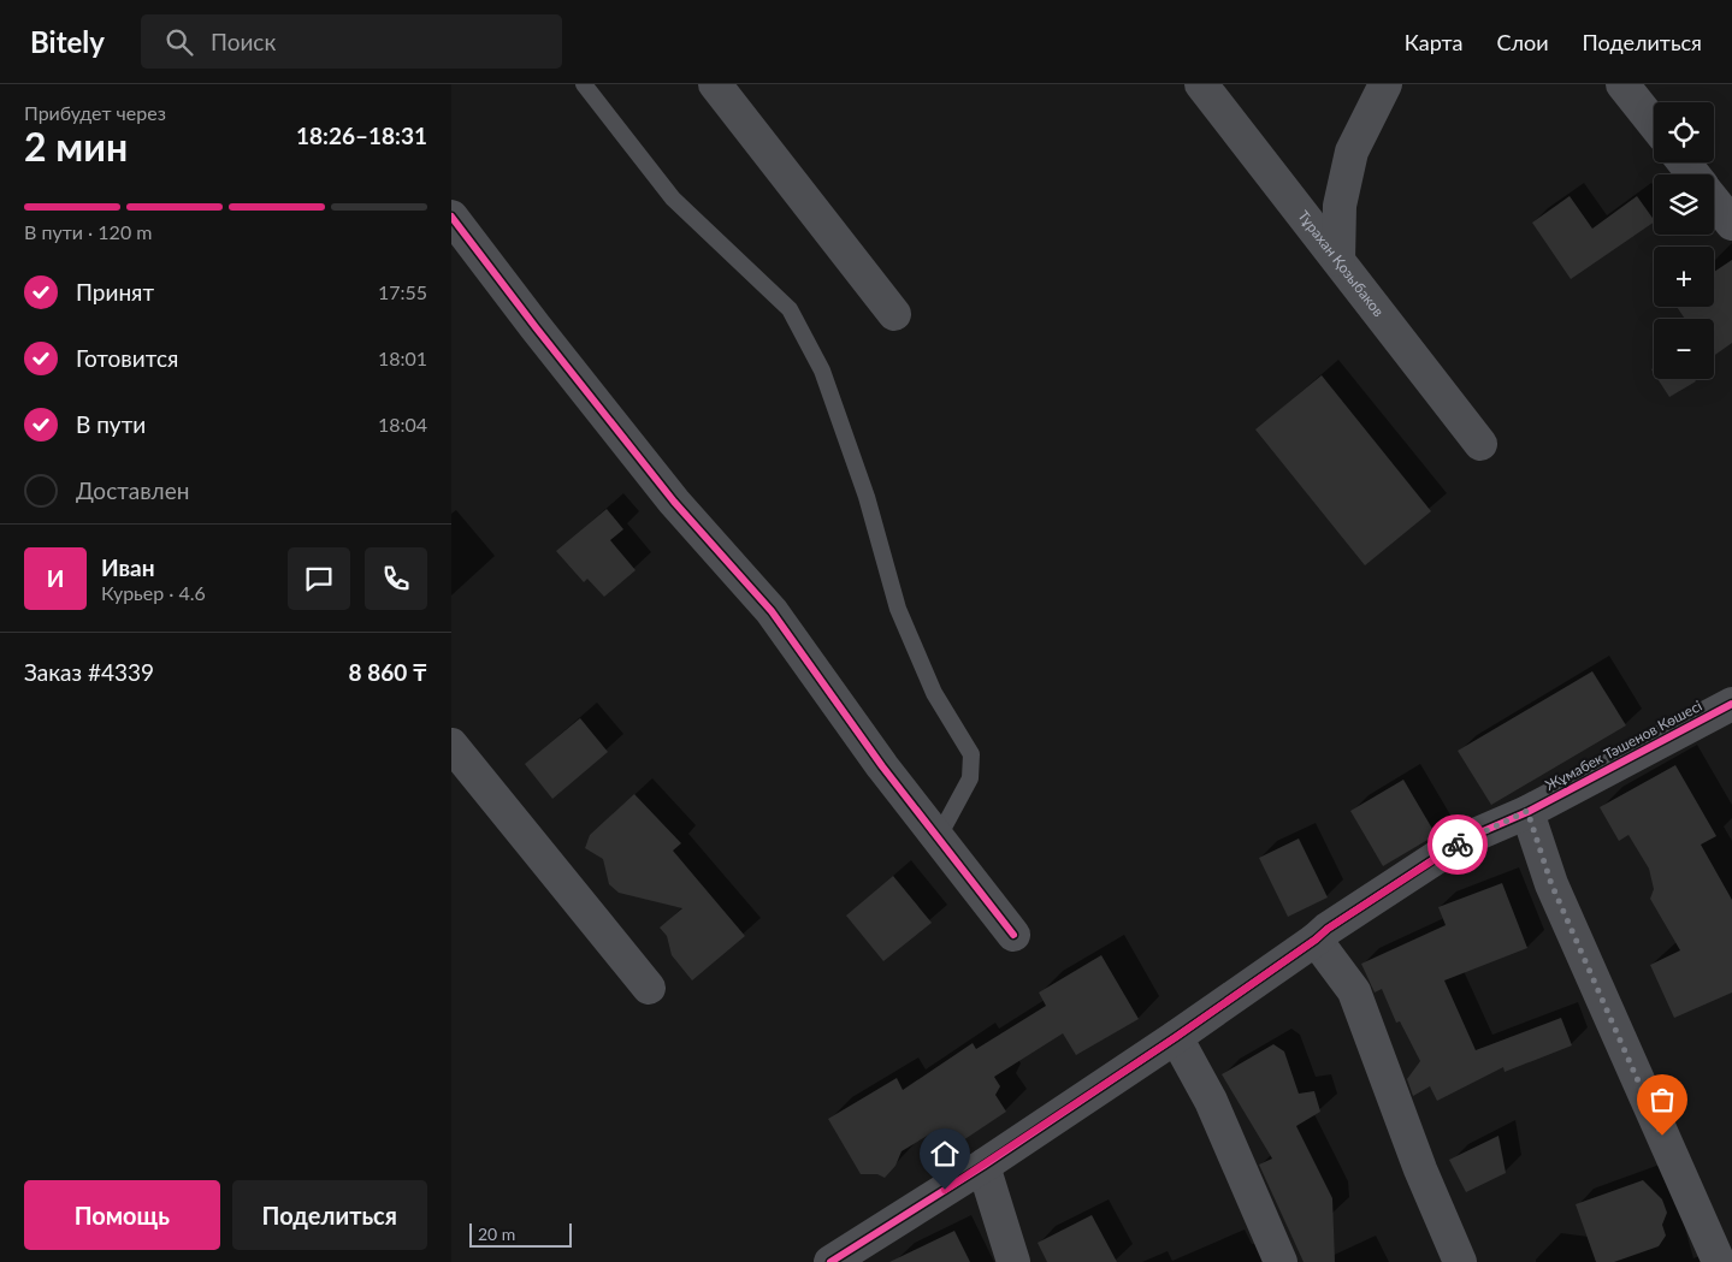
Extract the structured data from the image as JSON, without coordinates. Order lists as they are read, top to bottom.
{
  "streets": {
    "street": ["Тұрахан Қозыбаков", "Жұмабек Тәшенов Көшесі"]
  },
  "scale_bar": "20 m",
  "page": {
    "header": "Bitely",
    "search": "Поиск",
    "nav": ["Карта", "Слои", "Поделиться"],
    "heading": ["2 мин", "Прибудет через", "18:26–18:31"],
    "panel": [
      "Иван",
      "Курьер · 4.6",
      "Заказ #4339",
      "8 860 ₸"
    ],
    "map_buttons": ["+", "−"],
    "bar": "В пути · 120 m",
    "list": [
      ["Принят", "17:55"],
      ["Готовится", "18:01"],
      ["В пути", "18:04"],
      "Доставлен"
    ],
    "round": "И",
    "buttons": ["Помощь", "Поделиться"],
    "scale": "20 m"
  }
}
